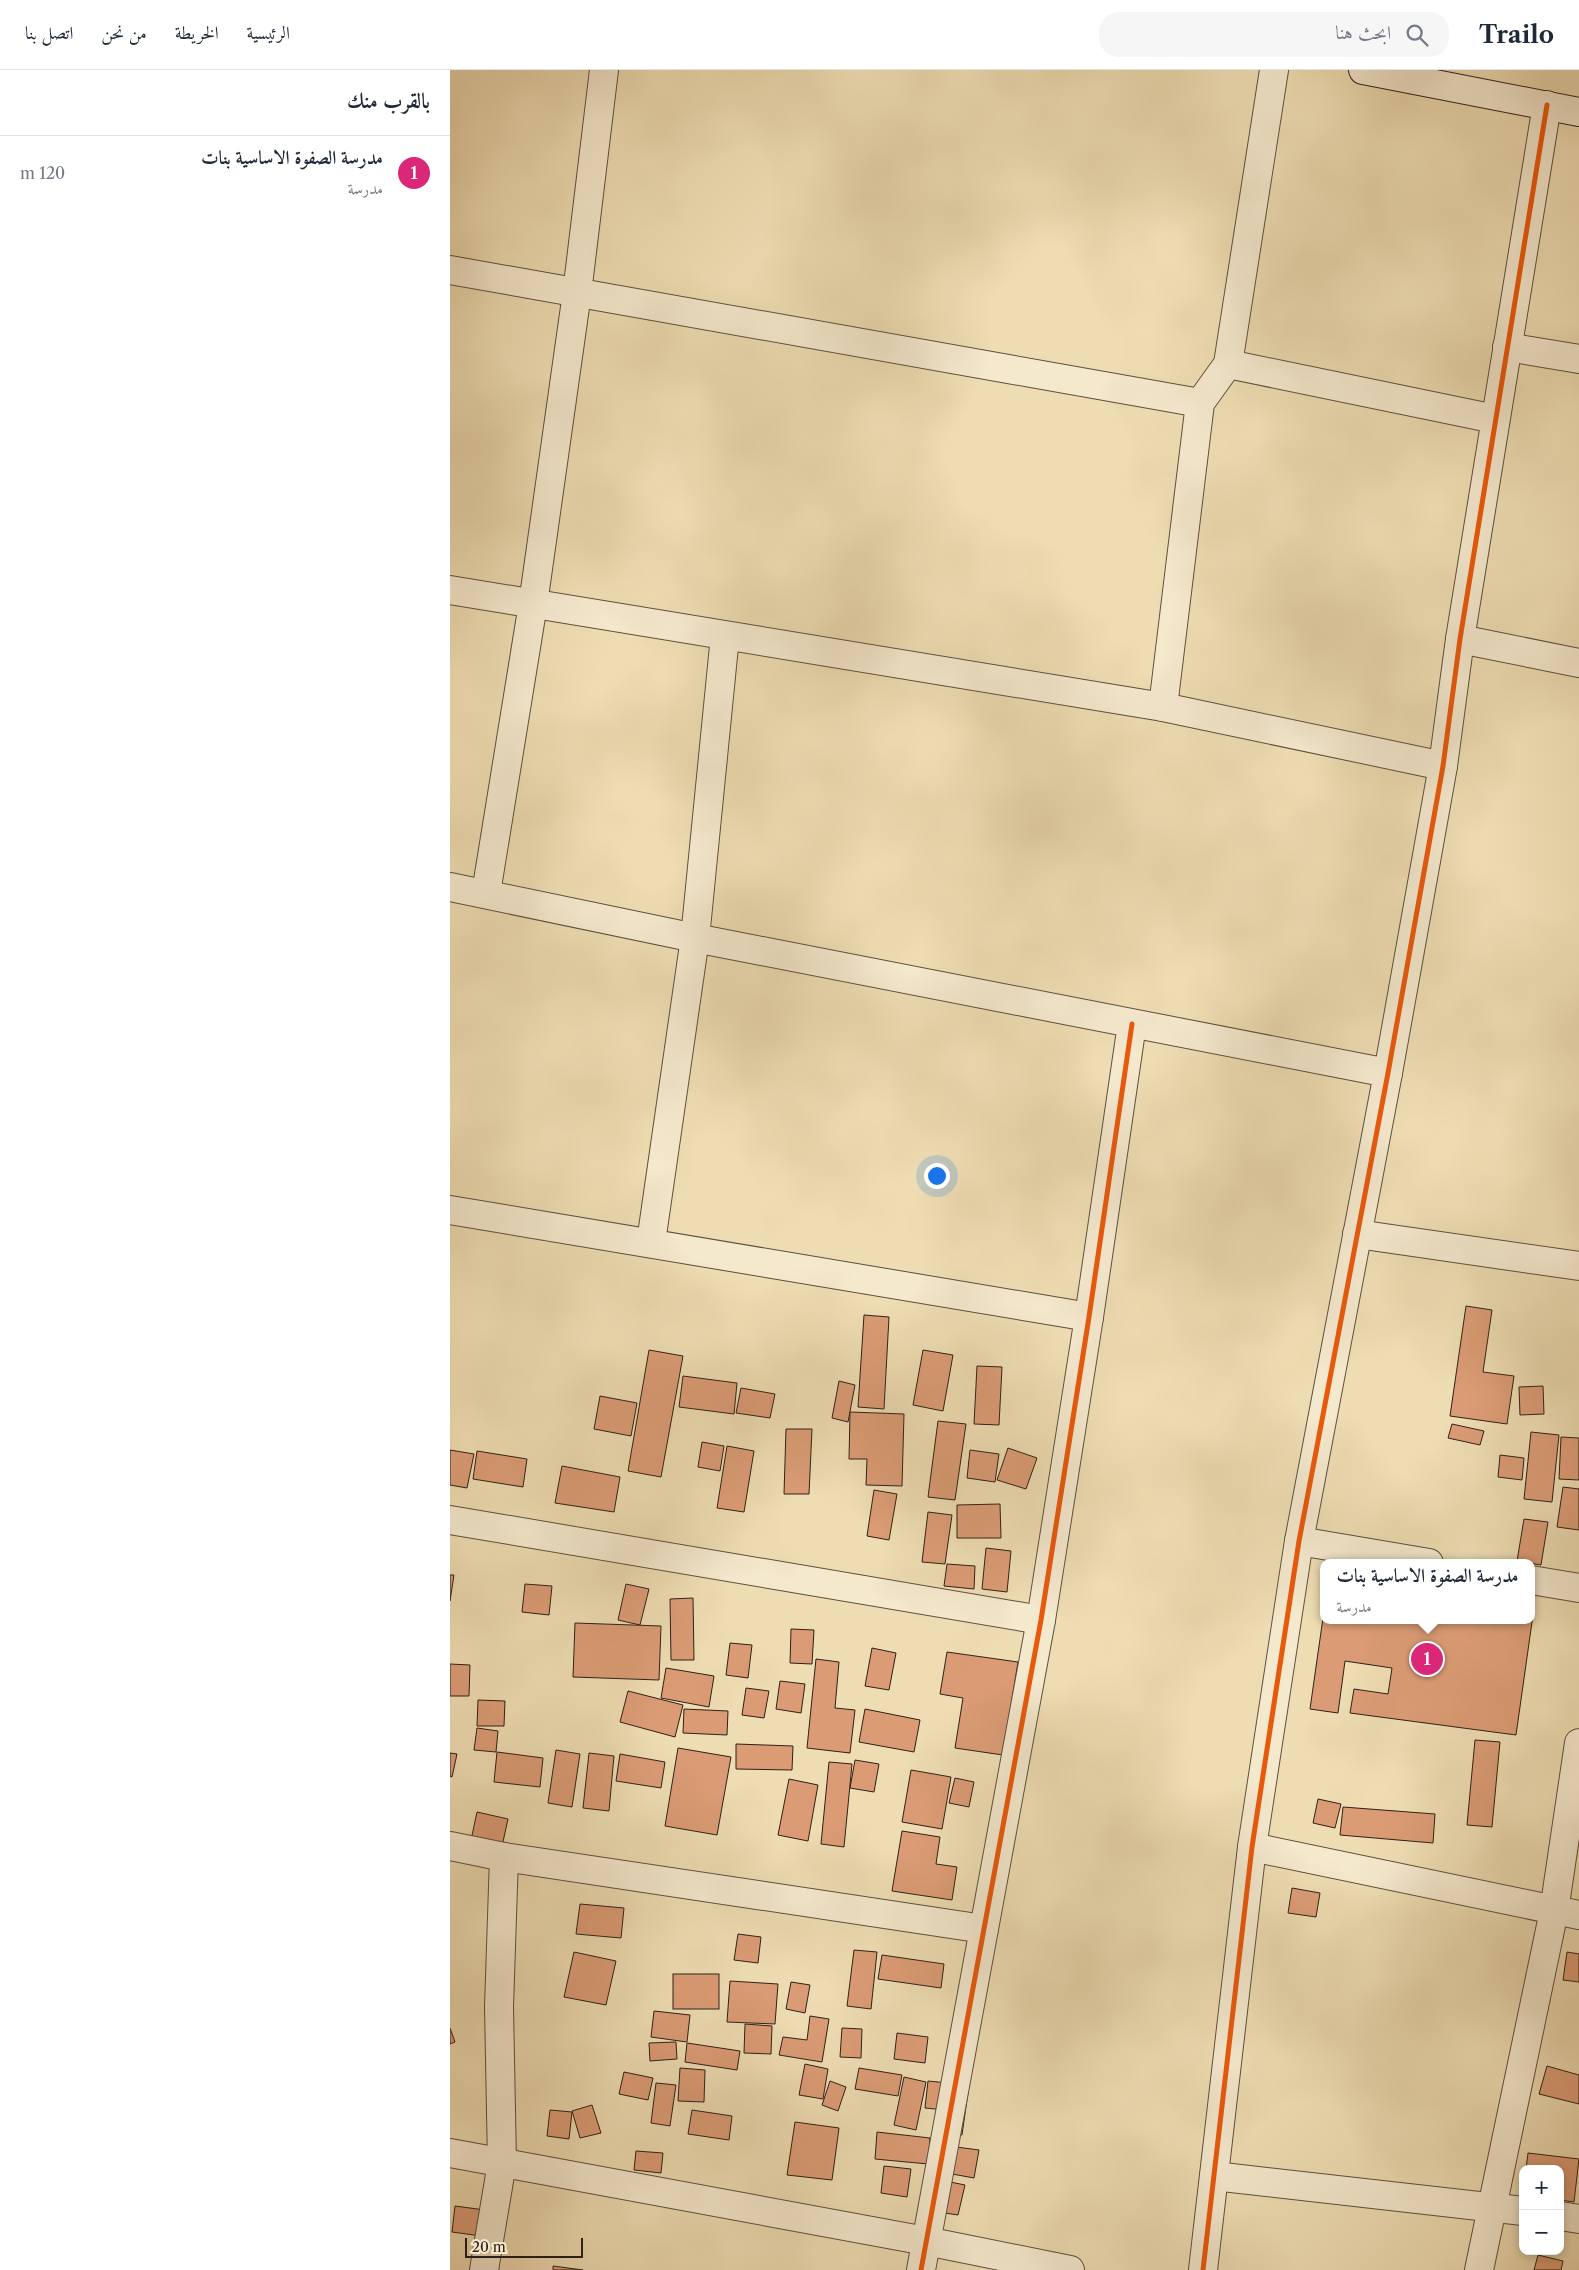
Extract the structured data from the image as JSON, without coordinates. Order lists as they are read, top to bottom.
{
  "scale_bar": "20 m",
  "page": {
    "header": "Trailo",
    "search": "ابحث هنا",
    "nav": [
      "الرئيسية",
      "الخريطة",
      "من نحن",
      "اتصل بنا"
    ],
    "heading": "بالقرب منك",
    "list": [
      {
        "mark": "1",
        "name": "مدرسة الصفوة الاساسية بنات",
        "note": "مدرسة",
        "value": "120 m"
      }
    ],
    "popup": ["مدرسة الصفوة الاساسية بنات", "مدرسة"],
    "pins": "1",
    "map_buttons": ["+", "−"],
    "scale": "20 m"
  }
}
